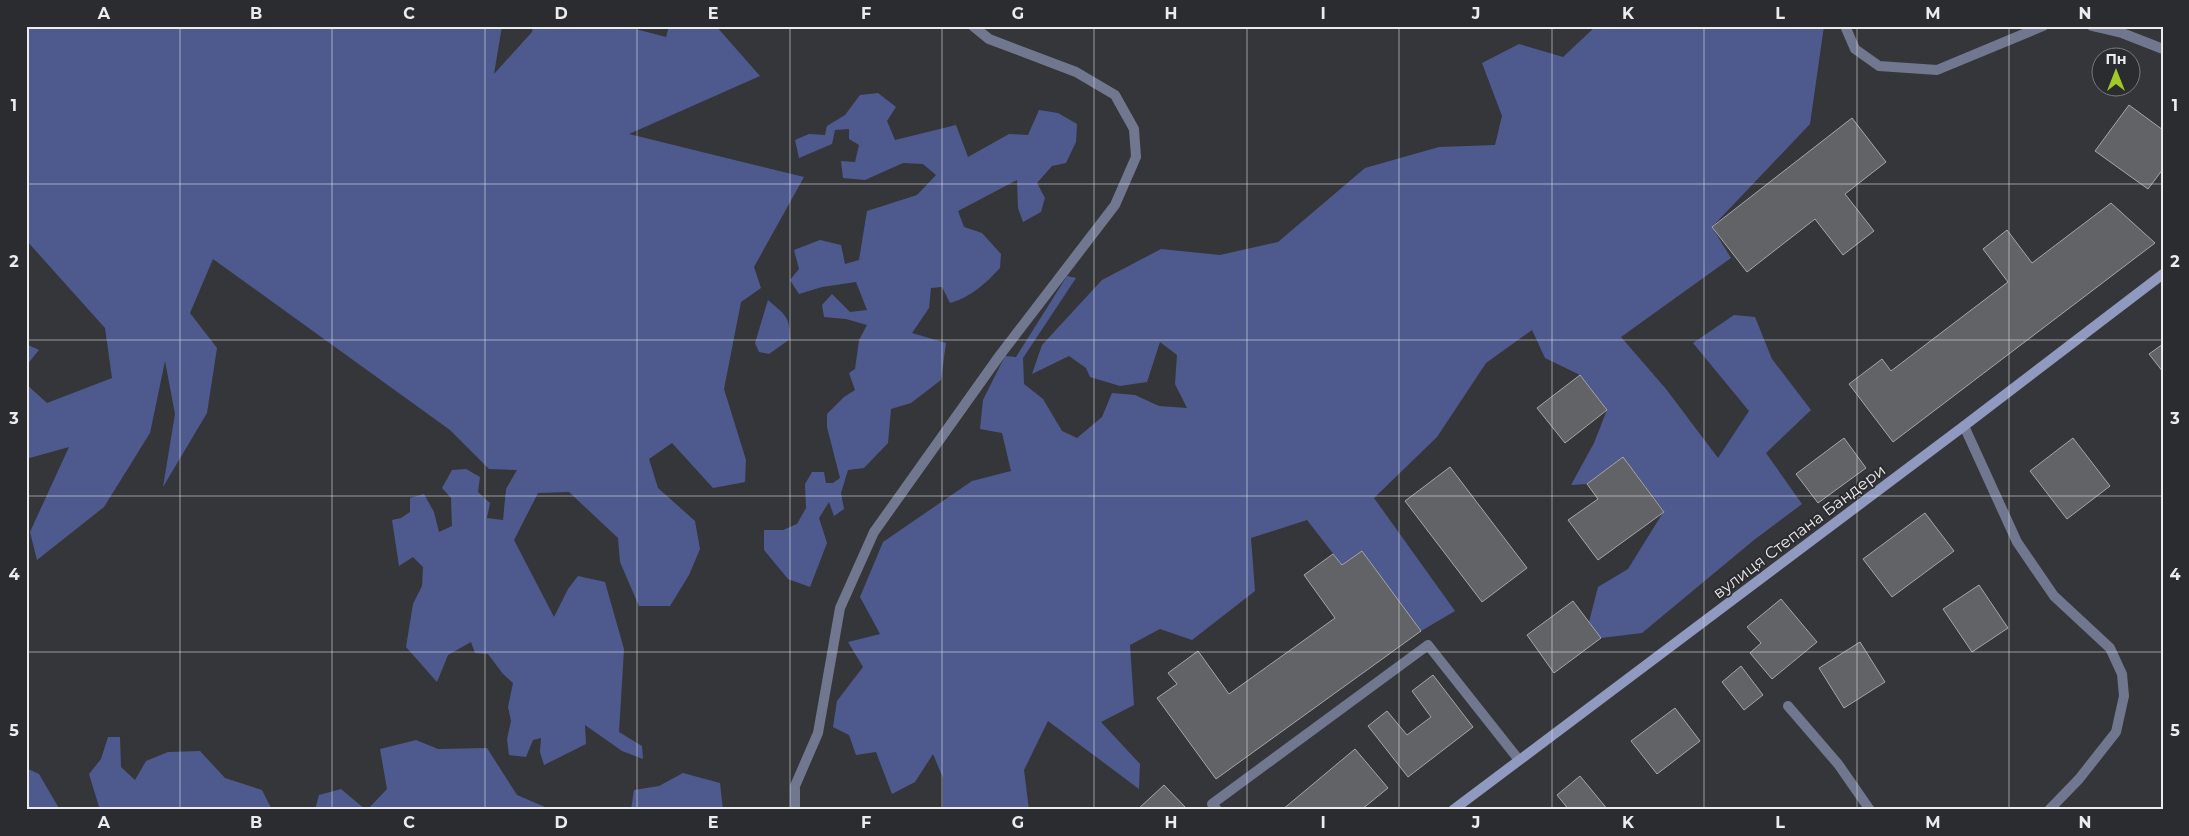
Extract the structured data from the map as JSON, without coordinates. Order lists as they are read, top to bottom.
{
  "streets": {
    "main road": ["вулиця Степана Бандери"]
  },
  "north": "top",
  "grid": {
    "columns": [
      "A",
      "B",
      "C",
      "D",
      "E",
      "F",
      "G",
      "H",
      "I",
      "J",
      "K",
      "L",
      "M",
      "N"
    ],
    "rows": [
      "1",
      "2",
      "3",
      "4",
      "5"
    ]
  }
}
